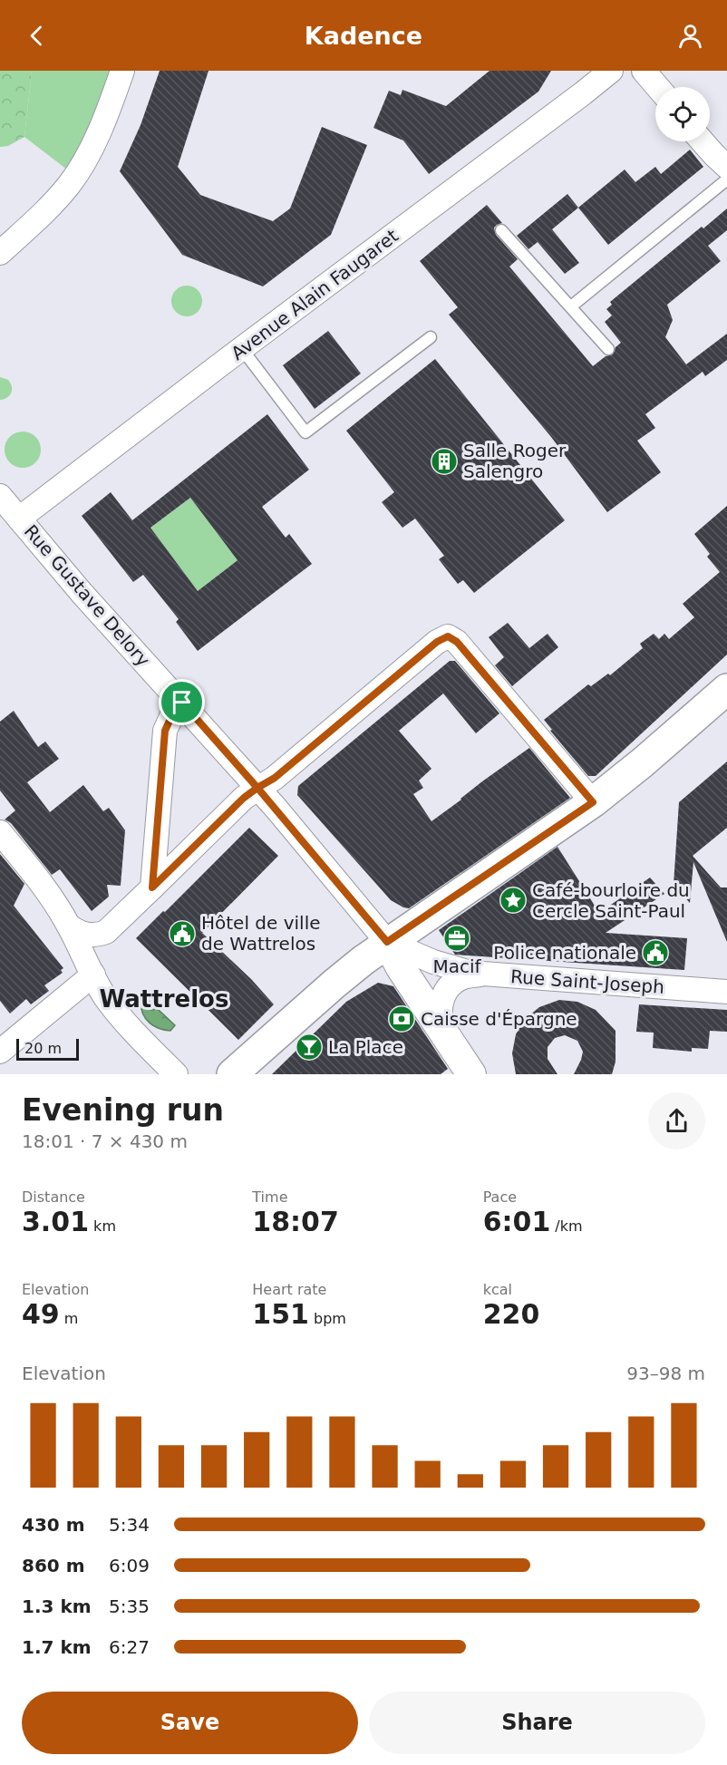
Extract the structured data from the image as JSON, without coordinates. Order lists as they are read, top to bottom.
{
  "streets": {
    "street": ["Avenue Alain Faugaret", "Rue Gustave Delory", "Rue Saint-Joseph"]
  },
  "crossings": [
    ["Avenue Alain Faugaret", "Rue Gustave Delory"],
    ["Rue Gustave Delory", "Rue Saint-Joseph"]
  ],
  "districts": ["Wattrelos"],
  "places": {
    "building": ["Salle Roger Salengro"],
    "place": ["Café-bourloire du Cercle Saint-Paul"],
    "public building": ["Hôtel de ville de Wattrelos", "Police nationale"],
    "office": ["Macif"],
    "bank": ["Caisse d'Épargne"],
    "bar": ["La Place"]
  },
  "scale_bar": "20 m",
  "page": {
    "header": "Kadence",
    "scale": "20 m",
    "heading": ["Evening run", "18:01 · 7 × 430 m"],
    "stats": [
      ["Distance", "3.01 km"],
      ["Time", "18:07"],
      ["Pace", "6:01 /km"],
      ["Elevation", "49 m"],
      ["Heart rate", "151 bpm"],
      ["kcal", "220"]
    ],
    "chart": ["Elevation", "93–98 m"],
    "list": [
      {
        "name": "430 m",
        "note": "5:34"
      },
      {
        "name": "860 m",
        "note": "6:09"
      },
      {
        "name": "1.3 km",
        "note": "5:35"
      },
      {
        "name": "1.7 km",
        "note": "6:27"
      }
    ],
    "buttons": ["Save", "Share"]
  }
}
